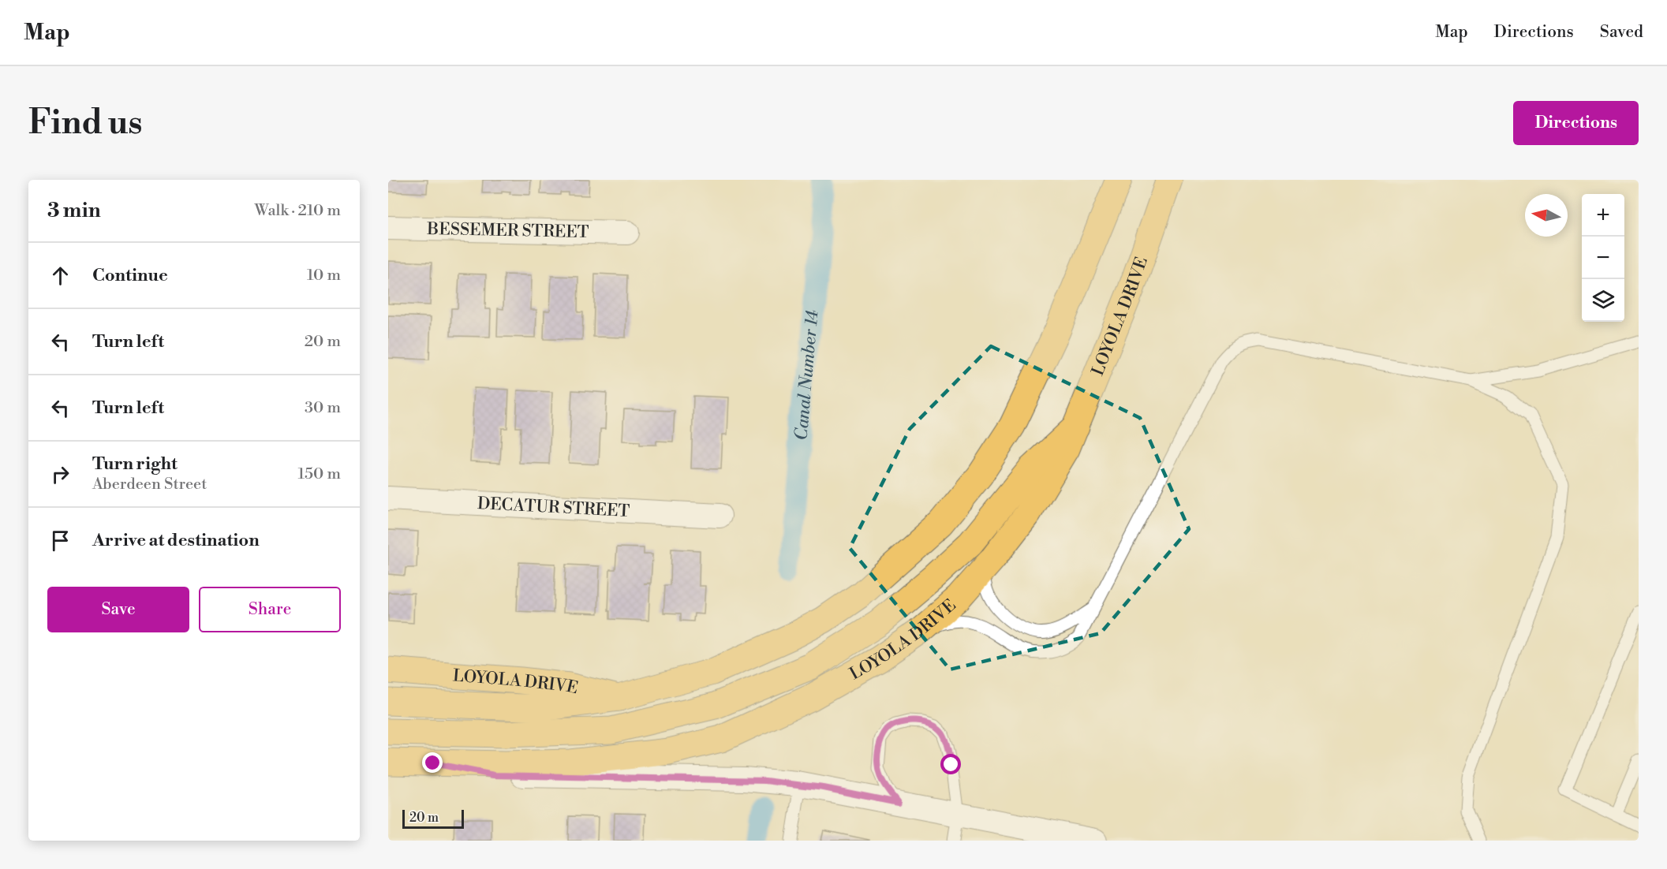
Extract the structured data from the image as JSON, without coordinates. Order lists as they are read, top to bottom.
{
  "streets": {
    "main road": ["LOYOLA DRIVE"],
    "street": ["BESSEMER STREET", "DECATUR STREET"]
  },
  "water": ["Canal Number 14"],
  "scale_bar": "20 m",
  "north": "left",
  "page": {
    "header": "Map",
    "nav": ["Map", "Directions", "Saved"],
    "buttons": [
      "Directions",
      ["Save", "Share"]
    ],
    "title": "Find us",
    "heading": ["3 min", "Walk · 210 m"],
    "map_buttons": ["+", "−"],
    "list": [
      ["Continue", "10 m"],
      ["Turn left", "20 m"],
      ["Turn left", "30 m"],
      ["Turn right", "Aberdeen Street", "150 m"],
      "Arrive at destination"
    ],
    "scale": "20 m"
  }
}
